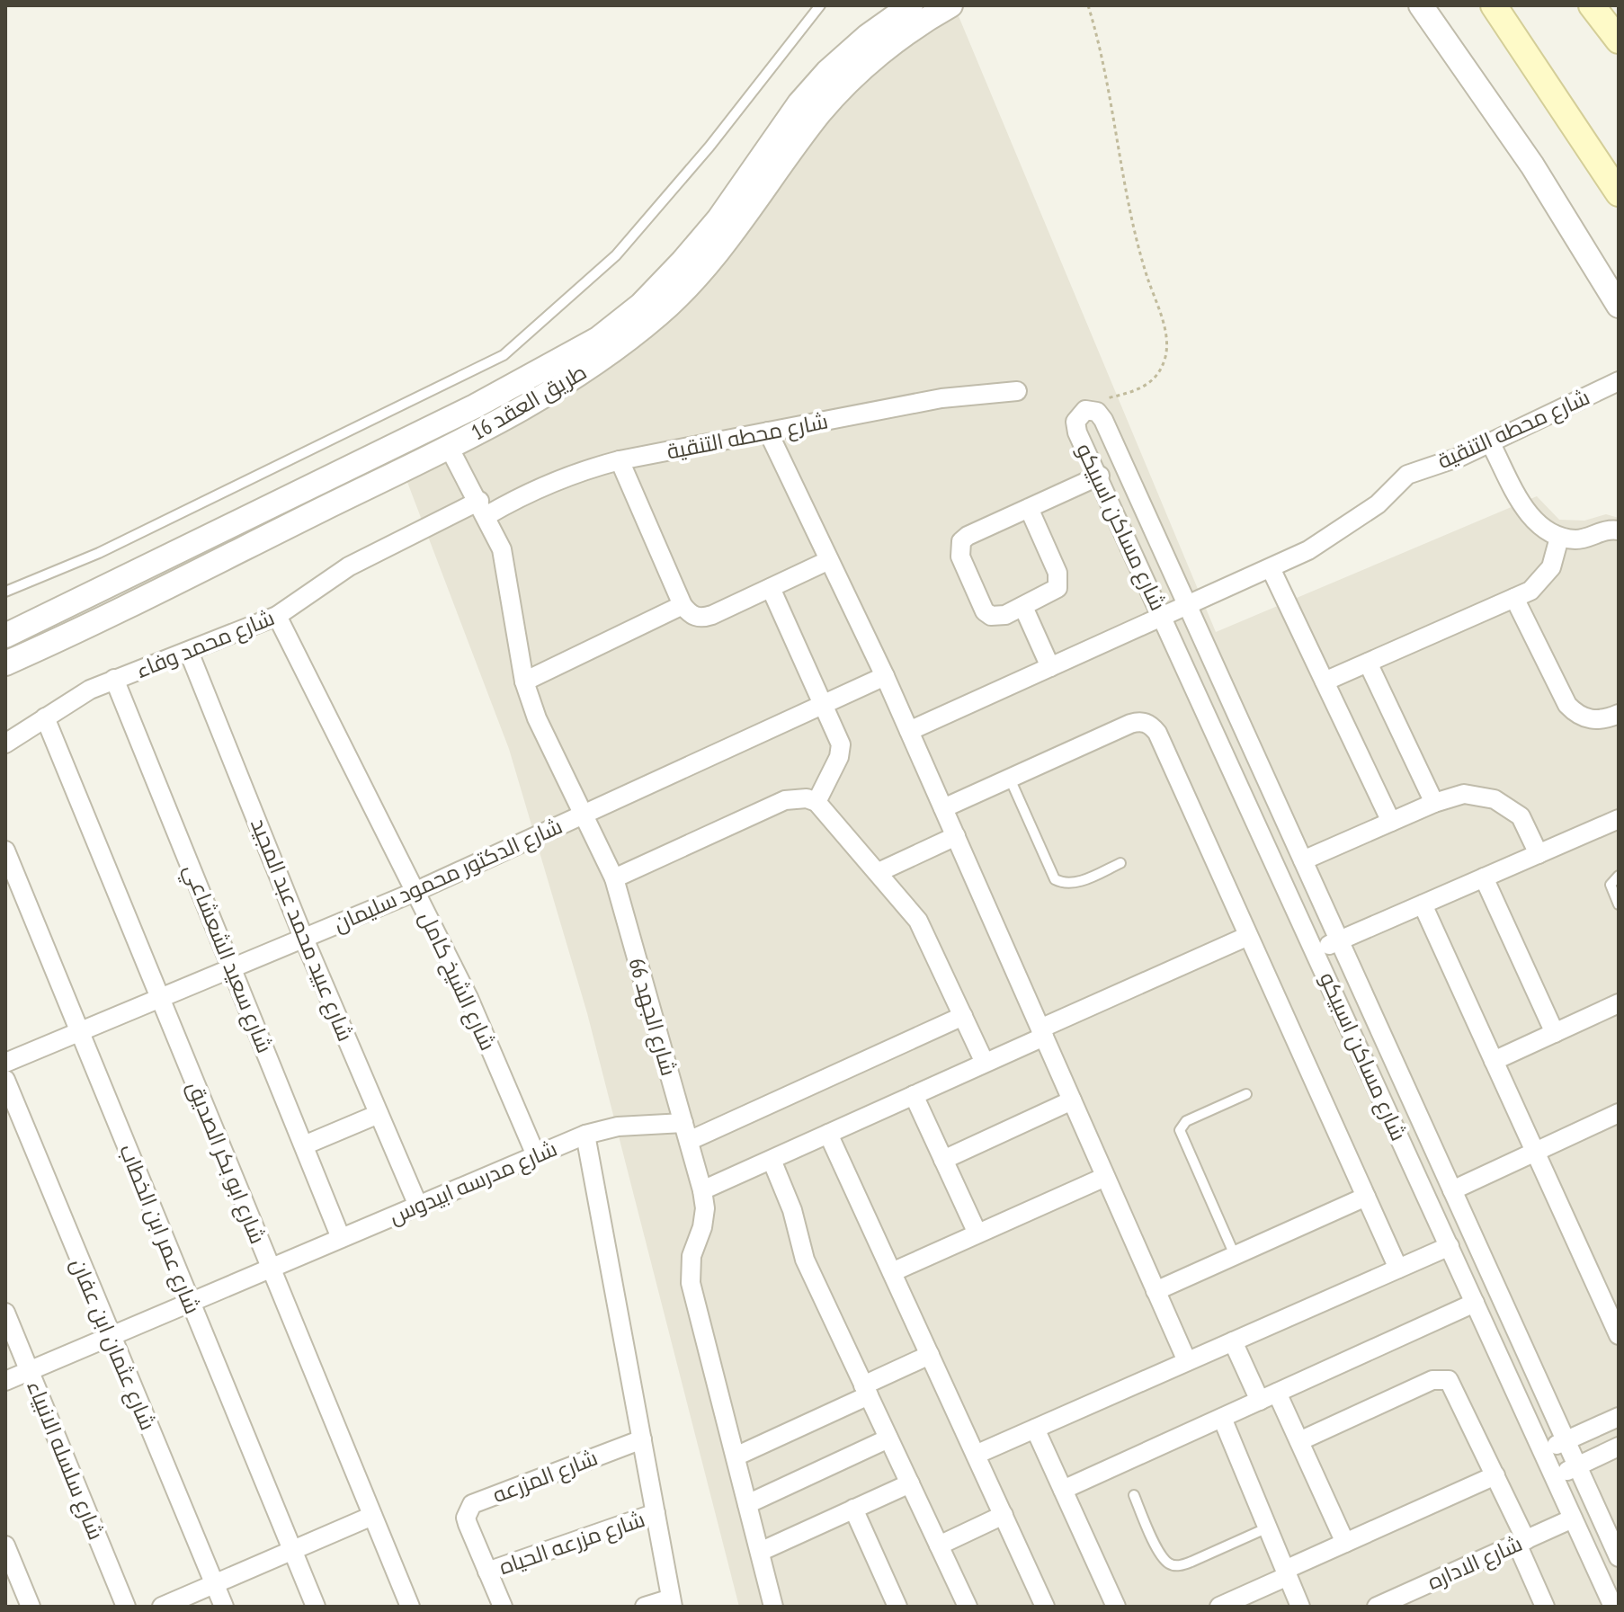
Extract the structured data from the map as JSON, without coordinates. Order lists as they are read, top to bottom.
{
  "streets": {
    "street": [
      "طريق العقد 16",
      "شارع محطه التنقية",
      "شارع مساكن اسبيكو",
      "شارع محمد وفاء",
      "شارع الدكتور محمود سليمان",
      "شارع عبيد محمد عبد المجيد",
      "شارع سعيد الشعشاعي",
      "شارع الشيخ كامل",
      "شارع الجهد 66",
      "شارع ابو بكر الصديق",
      "شارع مدرسه ابيدوس",
      "شارع عمر ابن الخطاب",
      "شارع عثمان ابن عفان",
      "شارع سلسله الانبياء",
      "شارع المزرعه",
      "شارع مزرعه الحياه",
      "شارع الاداره"
    ]
  },
  "crossings": [
    ["طريق العقد 16", "شارع الجهد 66"],
    ["شارع محطه التنقية", "شارع محمد وفاء"],
    ["شارع محطه التنقية", "شارع الجهد 66"],
    ["شارع مساكن اسبيكو", "شارع الاداره"],
    ["شارع محمد وفاء", "شارع عبيد محمد عبد المجيد"],
    ["شارع محمد وفاء", "شارع سعيد الشعشاعي"],
    ["شارع محمد وفاء", "شارع الشيخ كامل"],
    ["شارع محمد وفاء", "شارع الجهد 66"],
    ["شارع محمد وفاء", "شارع ابو بكر الصديق"],
    ["شارع الدكتور محمود سليمان", "شارع عبيد محمد عبد المجيد"],
    ["شارع الدكتور محمود سليمان", "شارع سعيد الشعشاعي"],
    ["شارع الدكتور محمود سليمان", "شارع الشيخ كامل"],
    ["شارع الدكتور محمود سليمان", "شارع الجهد 66"],
    ["شارع الدكتور محمود سليمان", "شارع ابو بكر الصديق"],
    ["شارع الدكتور محمود سليمان", "شارع عمر ابن الخطاب"],
    ["شارع عبيد محمد عبد المجيد", "شارع مدرسه ابيدوس"],
    ["شارع سعيد الشعشاعي", "شارع مدرسه ابيدوس"],
    ["شارع الشيخ كامل", "شارع مدرسه ابيدوس"],
    ["شارع الجهد 66", "شارع مدرسه ابيدوس"],
    ["شارع ابو بكر الصديق", "شارع مدرسه ابيدوس"],
    ["شارع المزرعه", "شارع مزرعه الحياه"]
  ]
}
